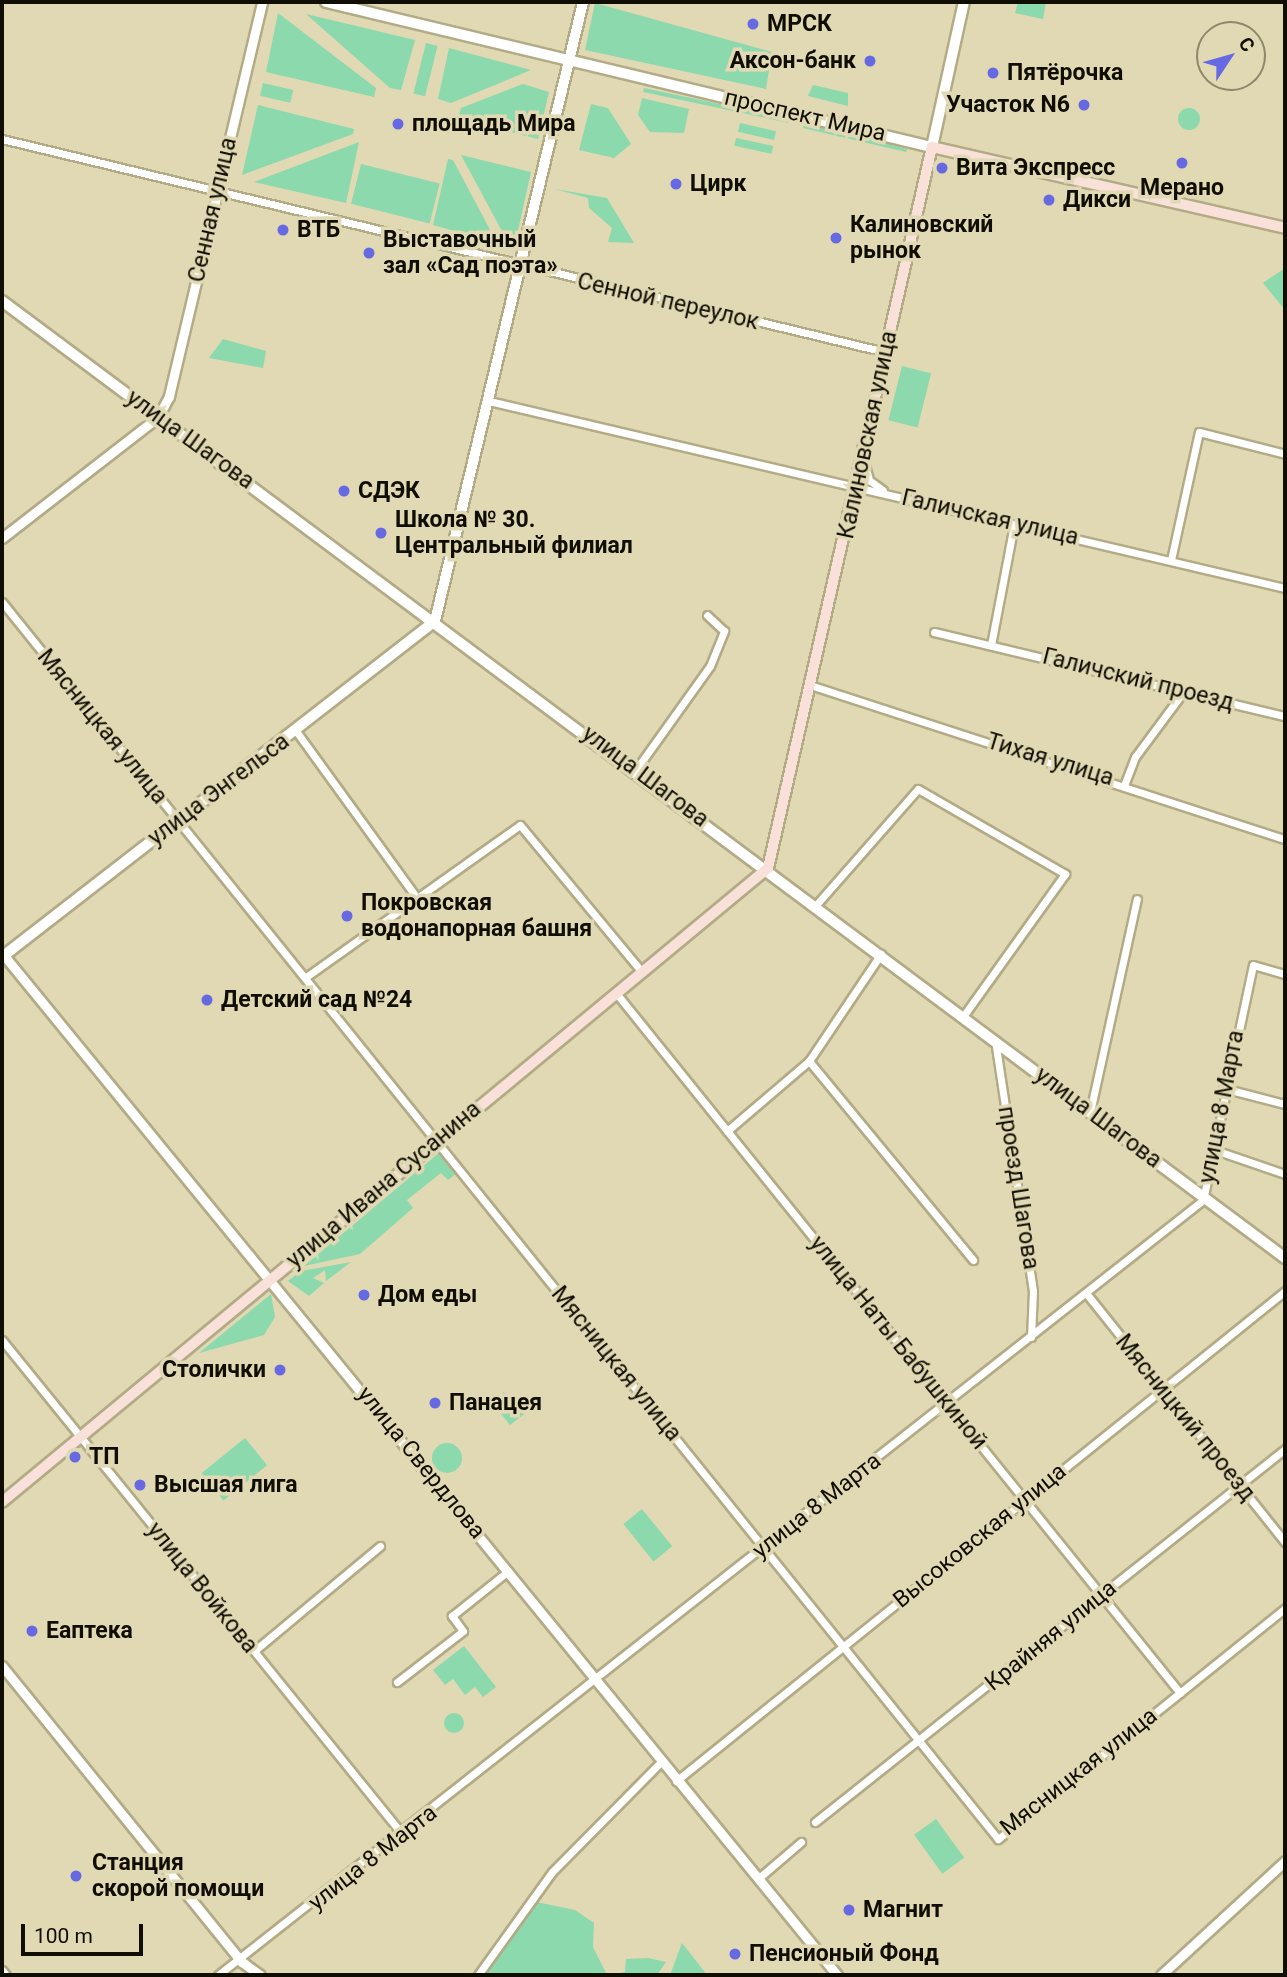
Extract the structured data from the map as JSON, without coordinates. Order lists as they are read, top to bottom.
{
  "streets": {
    "main road": [
      "проспект Мира",
      "Калиновская улица",
      "улица Шагова",
      "улица Энгельса",
      "улица Ивана Сусанина"
    ],
    "street": [
      "Сенная улица",
      "Сенной переулок",
      "Галичская улица",
      "Галичский проезд",
      "Мясницкая улица",
      "Тихая улица",
      "улица 8 Марта",
      "проезд Шагова",
      "улица Наты Бабушкиной",
      "Мясницкий проезд",
      "улица Свердлова",
      "Высоковская улица",
      "улица Войкова",
      "Крайняя улица"
    ]
  },
  "crossings": [
    ["проспект Мира", "Калиновская улица"],
    ["Сенная улица", "Сенной переулок"],
    ["Сенная улица", "улица Шагова"],
    ["Сенной переулок", "Калиновская улица"],
    ["Калиновская улица", "улица Шагова"],
    ["Калиновская улица", "Галичская улица"],
    ["Калиновская улица", "Тихая улица"],
    ["Калиновская улица", "улица Ивана Сусанина"],
    ["улица Шагова", "улица Энгельса"],
    ["улица Шагова", "улица 8 Марта"],
    ["улица Шагова", "улица Ивана Сусанина"],
    ["улица Шагова", "проезд Шагова"],
    ["Мясницкая улица", "улица Энгельса"],
    ["Мясницкая улица", "улица 8 Марта"],
    ["Мясницкая улица", "улица Ивана Сусанина"],
    ["Мясницкая улица", "улица Наты Бабушкиной"],
    ["Мясницкая улица", "Высоковская улица"],
    ["Мясницкая улица", "Крайняя улица"],
    ["улица Энгельса", "улица Свердлова"],
    ["улица 8 Марта", "проезд Шагова"],
    ["улица 8 Марта", "улица Наты Бабушкиной"],
    ["улица 8 Марта", "Мясницкий проезд"],
    ["улица 8 Марта", "улица Свердлова"],
    ["улица 8 Марта", "улица Войкова"],
    ["улица Ивана Сусанина", "улица Наты Бабушкиной"],
    ["улица Ивана Сусанина", "улица Свердлова"],
    ["улица Ивана Сусанина", "улица Войкова"],
    ["улица Наты Бабушкиной", "Высоковская улица"],
    ["улица Наты Бабушкиной", "Крайняя улица"],
    ["Мясницкий проезд", "Высоковская улица"],
    ["Мясницкий проезд", "Крайняя улица"],
    ["улица Свердлова", "Высоковская улица"]
  ],
  "places": [
    "МРСК",
    "Аксон-банк",
    "Пятёрочка",
    "Участок N6",
    "площадь Мира",
    "Мерано",
    "Вита Экспресс",
    "Цирк",
    "Дикси",
    "ВТБ",
    "Калиновский рынок",
    "Выставочный зал «Сад поэта»",
    "СДЭК",
    "Школа № 30. Центральный филиал",
    "Покровская водонапорная башня",
    "Детский сад №24",
    "Дом еды",
    "Столички",
    "Панацея",
    "ТП",
    "Высшая лига",
    "Еаптека",
    "Станция скорой помощи",
    "Магнит",
    "Пенсионый Фонд"
  ],
  "scale_bar": "100 m",
  "north": "top right"
}
